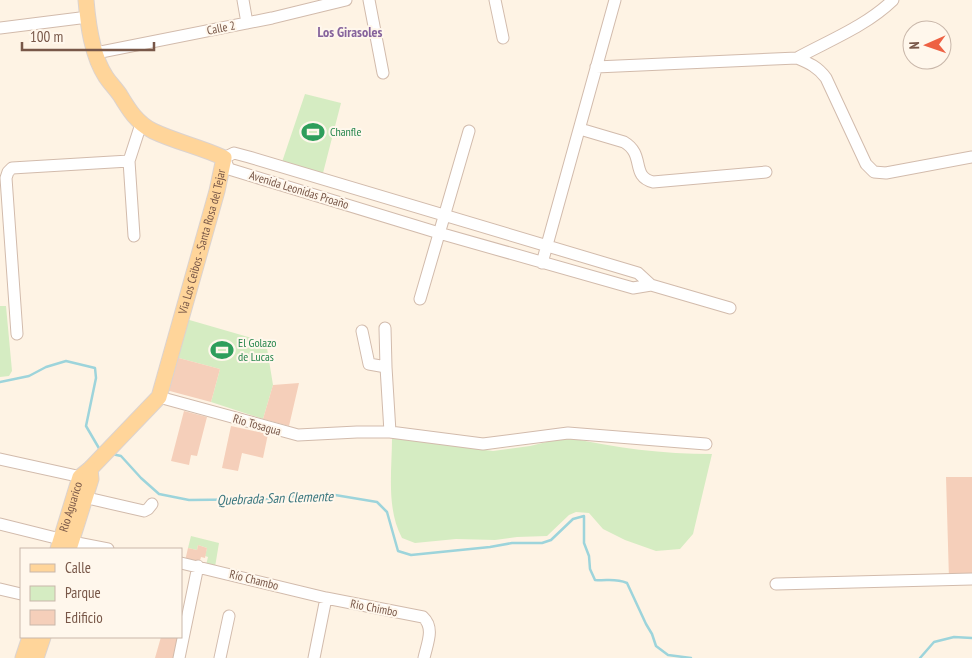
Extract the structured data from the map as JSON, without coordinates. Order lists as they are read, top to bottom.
{
  "streets": {
    "main road": ["Via Los Ceibos - Santa Rosa del Tejar", "Rio Aguarico"],
    "street": [
      "Calle 2",
      "Avenida Leonidas Proaño",
      "Rio Tosagua",
      "Río Chambo",
      "Rio Chimbo"
    ]
  },
  "crossings": [
    ["Calle 2", "Via Los Ceibos - Santa Rosa del Tejar"],
    ["Avenida Leonidas Proaño", "Via Los Ceibos - Santa Rosa del Tejar"],
    ["Via Los Ceibos - Santa Rosa del Tejar", "Rio Tosagua"],
    ["Via Los Ceibos - Santa Rosa del Tejar", "Rio Aguarico"],
    ["Río Chambo", "Rio Chimbo"]
  ],
  "districts": ["Los Girasoles"],
  "water": ["Quebrada San Clemente"],
  "places": {
    "sports": ["Chanfle", "El Golazo de Lucas"]
  },
  "legend": ["Calle", "Parque", "Edificio"],
  "scale_bar": "100 m",
  "north": "left"
}
